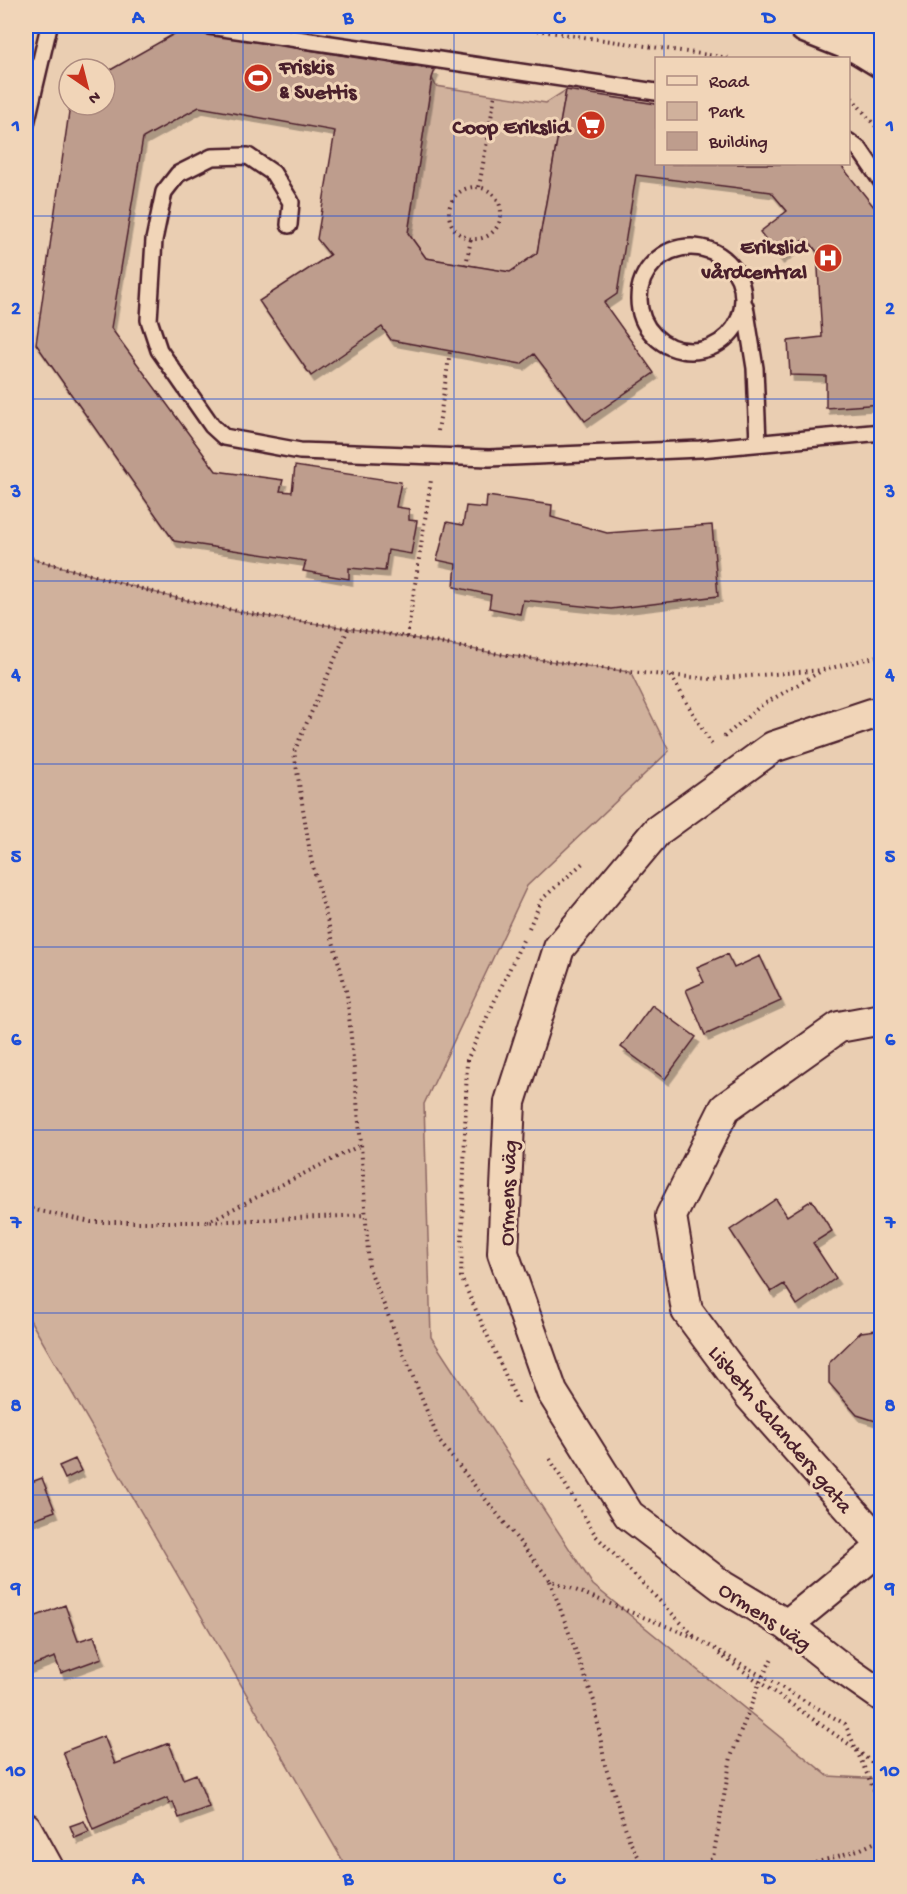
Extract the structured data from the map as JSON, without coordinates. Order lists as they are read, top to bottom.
{
  "streets": {
    "street": ["Ormens väg", "Lisbeth Salanders gata"]
  },
  "crossings": [
    ["Ormens väg", "Lisbeth Salanders gata"]
  ],
  "places": {
    "sports": ["Friskis & Svettis"],
    "supermarket": ["Coop Erikslid"],
    "hospital": ["Erikslid vårdcentral"]
  },
  "legend": ["Road", "Park", "Building"],
  "north": "bottom right",
  "grid": {
    "columns": [
      "A",
      "B",
      "C",
      "D"
    ],
    "rows": [
      "1",
      "2",
      "3",
      "4",
      "5",
      "6",
      "7",
      "8",
      "9",
      "10"
    ]
  }
}
